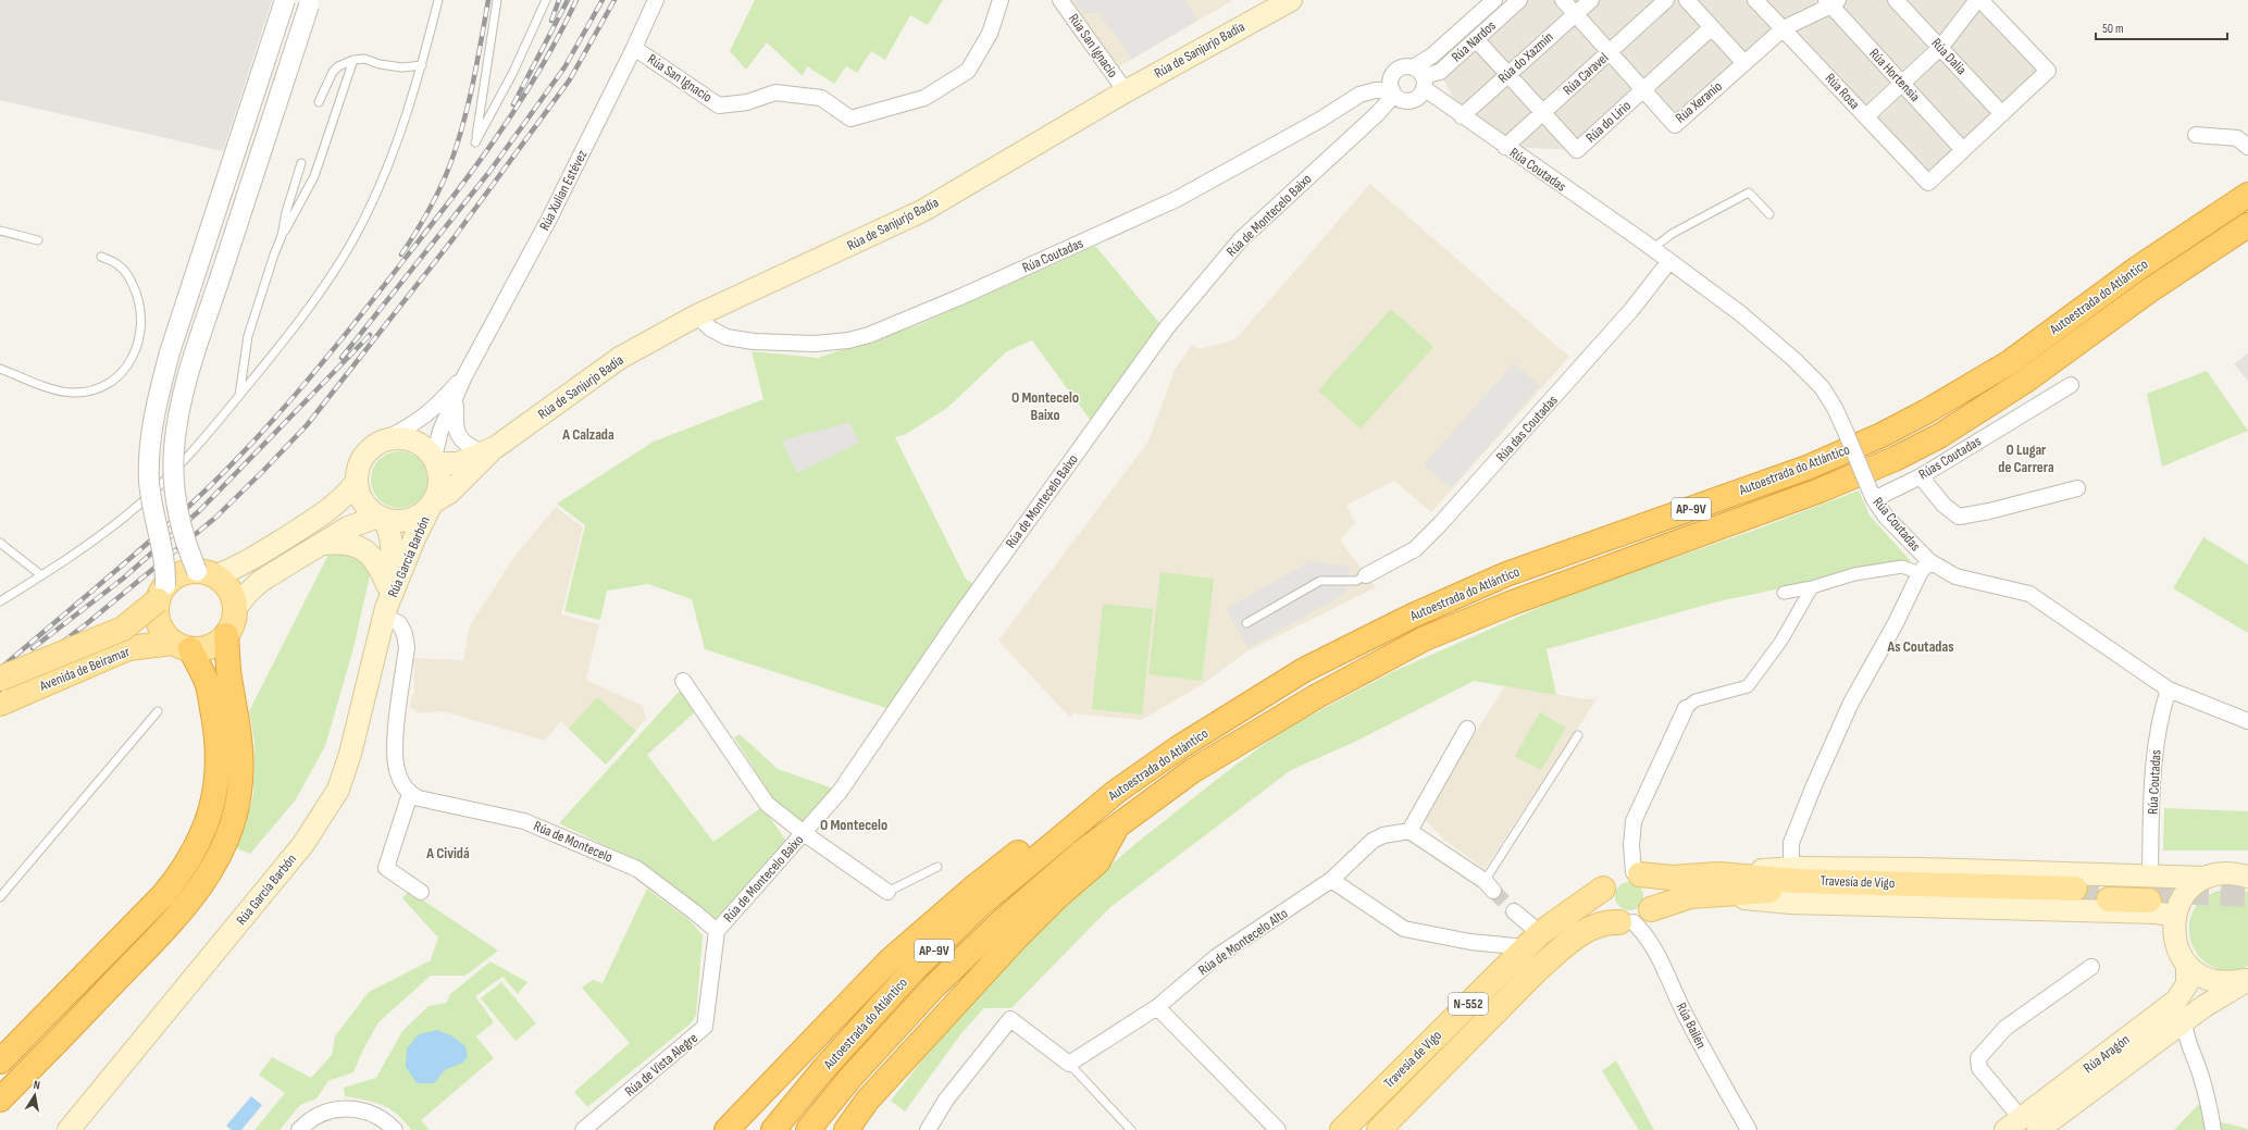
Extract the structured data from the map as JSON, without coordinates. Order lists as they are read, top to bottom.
{
  "streets": {
    "highway": ["Autoestrada do Atlántico", "AP-9V"],
    "main road": [
      "Rúa de Sanjurjo Badía",
      "Rúa García Barbón",
      "Avenida de Beiramar",
      "Travesía de Vigo",
      "N-552",
      "Rúa Aragón"
    ],
    "street": [
      "Rúa Nardos",
      "Rúa San Ignacio",
      "Rúa Dalia",
      "Rúa do Xazmín",
      "Rúa Caravel",
      "Rúa Hortensia",
      "Rúa Rosa",
      "Rúa Xeranio",
      "Rúa do Lirio",
      "Rúa Coutadas",
      "Rúa Xulian Estévez",
      "Rúa de Montecelo Baixo",
      "Rúa das Coutadas",
      "Rúas Coutadas",
      "Rúa de Montecelo",
      "Rúa de Montecelo Alto",
      "Rúa Bailén",
      "Rúa de Vista Alegre"
    ]
  },
  "crossings": [
    ["Rúa Nardos", "Rúa do Lirio"],
    ["Rúa Nardos", "Rúa Coutadas"],
    ["Rúa Nardos", "Rúa de Montecelo Baixo"],
    ["Rúa San Ignacio", "Rúa de Sanjurjo Badía"],
    ["Rúa San Ignacio", "Rúa Xulian Estévez"],
    ["Rúa de Sanjurjo Badía", "Rúa Coutadas"],
    ["Rúa de Sanjurjo Badía", "Rúa García Barbón"],
    ["Rúa do Xazmín", "Rúa Xeranio"],
    ["Rúa do Xazmín", "Rúa do Lirio"],
    ["Rúa do Xazmín", "Rúa Coutadas"],
    ["Rúa Caravel", "Rúa Xeranio"],
    ["Rúa Caravel", "Rúa do Lirio"],
    ["Rúa Caravel", "Rúa Coutadas"],
    ["Rúa Hortensia", "Rúa Rosa"],
    ["Rúa Hortensia", "Rúa Xeranio"],
    ["Rúa Rosa", "Rúa Xeranio"],
    ["Rúa Xeranio", "Rúa do Lirio"],
    ["Rúa Coutadas", "Rúa de Montecelo Baixo"],
    ["Rúa Coutadas", "Rúa das Coutadas"],
    ["Rúa Coutadas", "Rúas Coutadas"],
    ["Rúa Coutadas", "N-552"],
    ["Rúa de Montecelo Baixo", "Rúa de Montecelo"],
    ["Rúa de Montecelo Baixo", "Rúa de Vista Alegre"],
    ["Autoestrada do Atlántico", "AP-9V"],
    ["Rúa de Montecelo", "Rúa de Vista Alegre"],
    ["Travesía de Vigo", "N-552"],
    ["Travesía de Vigo", "Rúa Bailén"],
    ["N-552", "Rúa Bailén"]
  ],
  "districts": [
    "O Montecelo Baixo",
    "A Calzada",
    "O Lugar de Carrera",
    "As Coutadas",
    "O Montecelo",
    "A Cividá"
  ],
  "scale_bar": "50 m",
  "north": "top"
}
